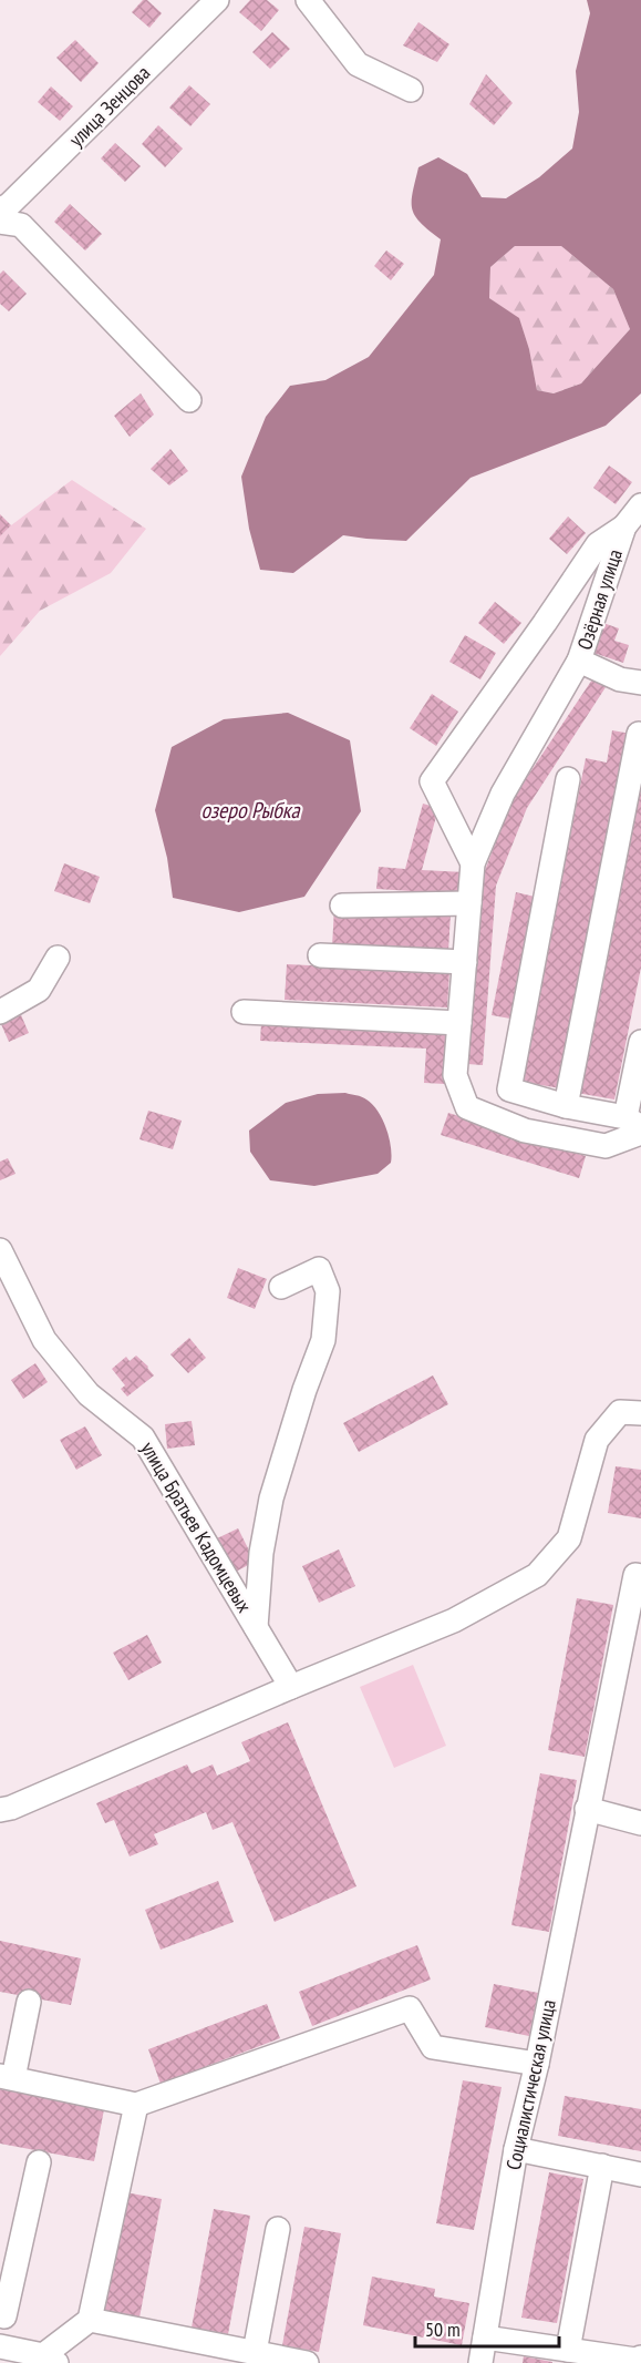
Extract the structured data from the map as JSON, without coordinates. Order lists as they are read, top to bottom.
{
  "streets": {
    "street": [
      "улица Зенцова",
      "Озёрная улица",
      "улица Братьев Кадомцевых",
      "Социалистическая улица"
    ]
  },
  "water": ["озеро Рыбка"],
  "scale_bar": "50 m"
}
